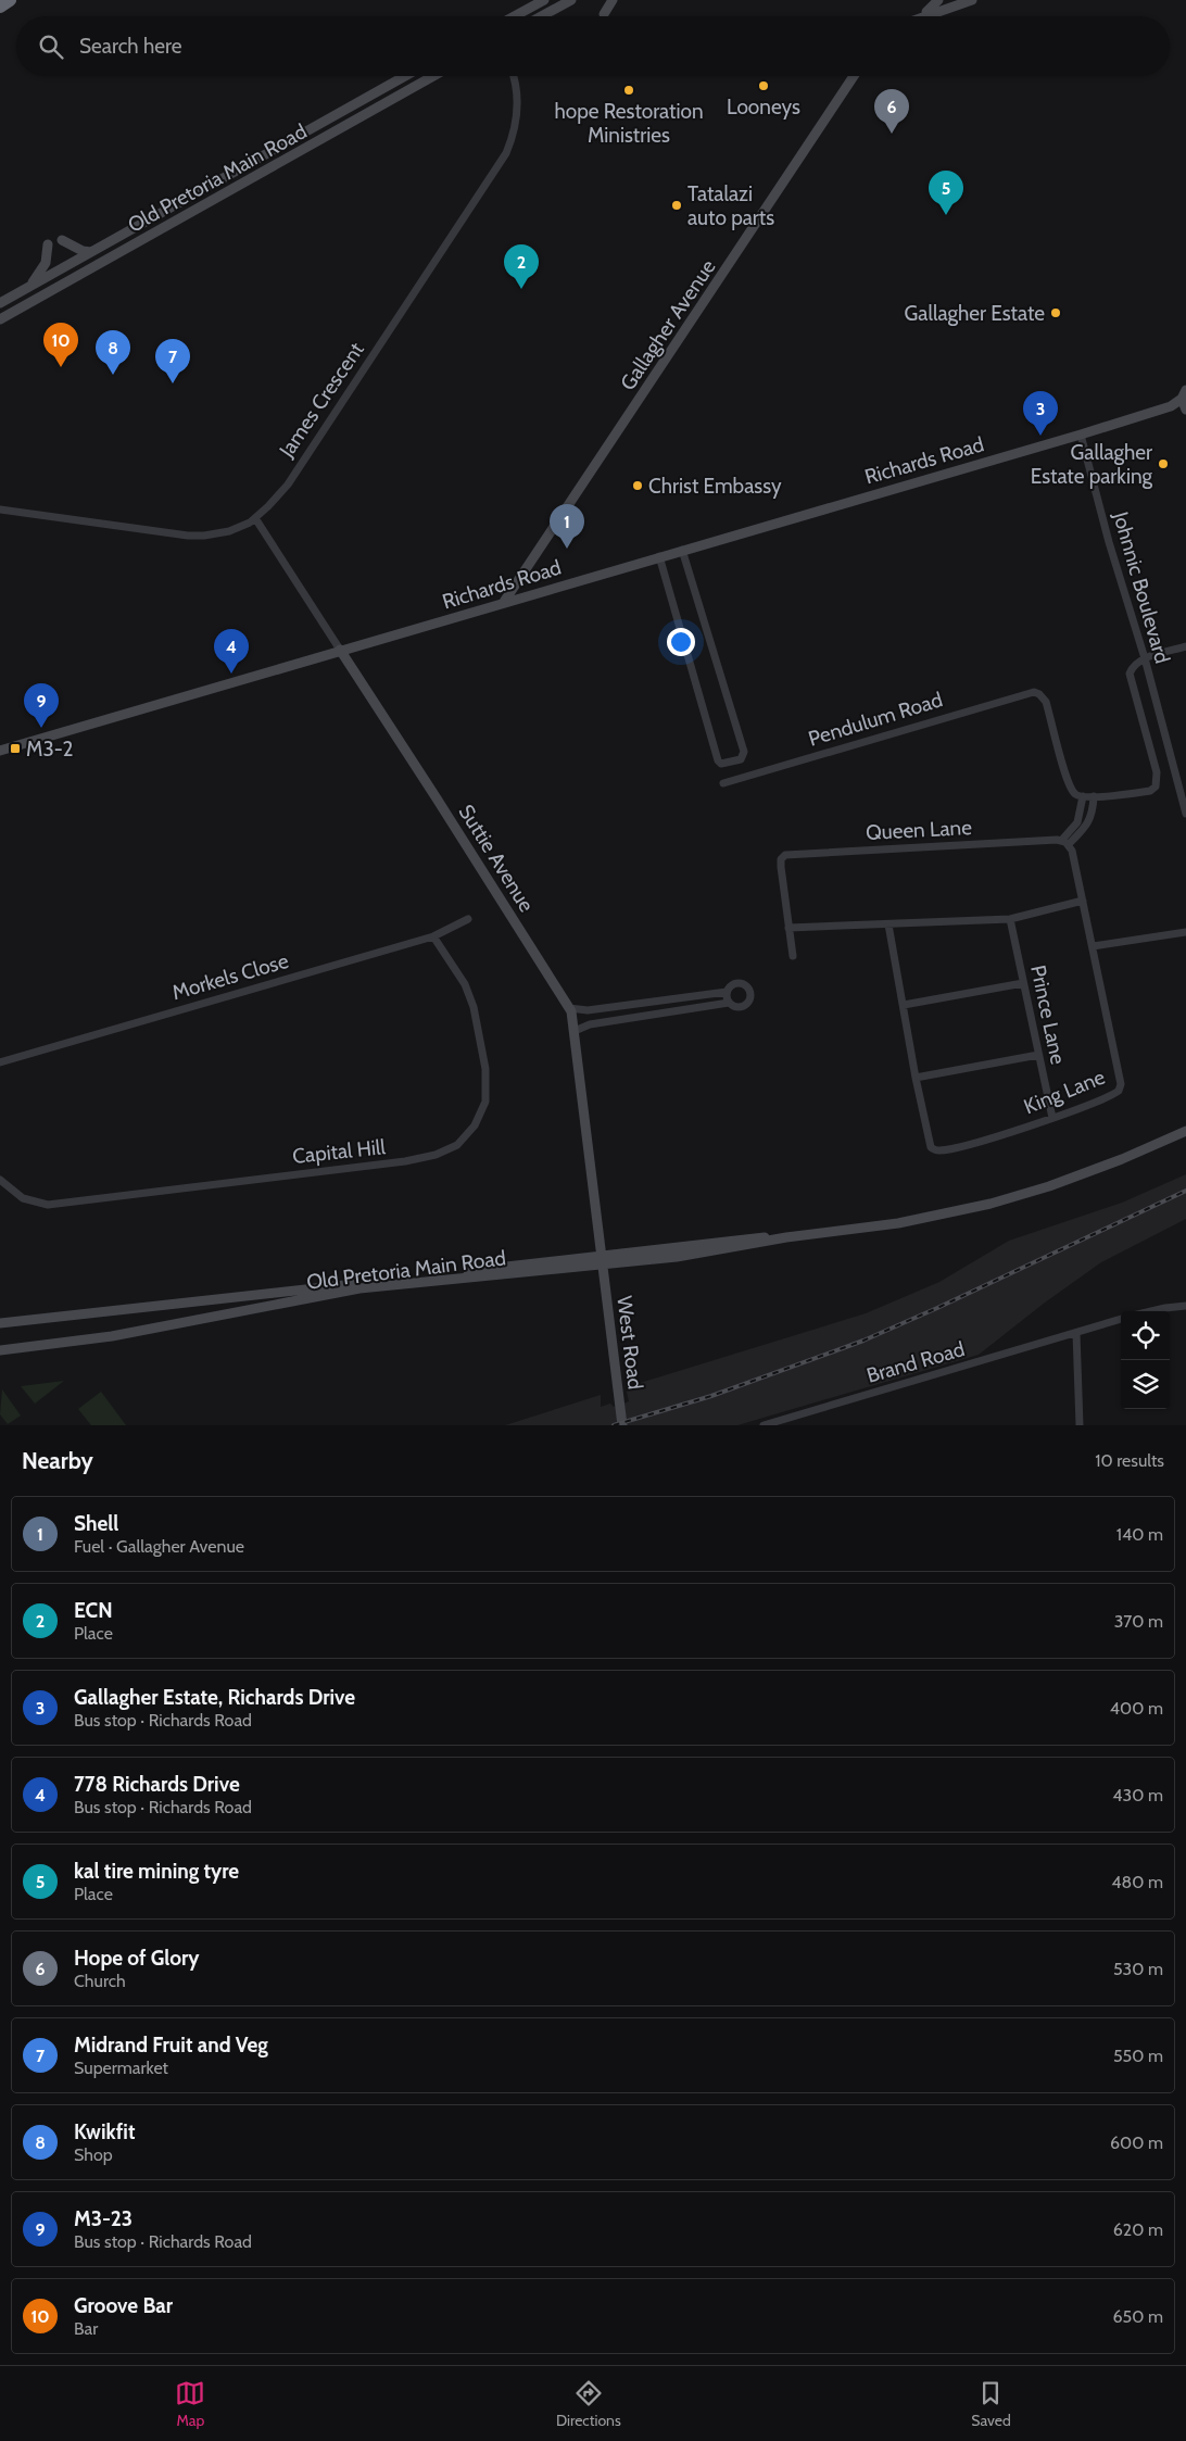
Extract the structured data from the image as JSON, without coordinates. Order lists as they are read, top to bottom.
{
  "streets": {
    "main road": [
      "Old Pretoria Main Road",
      "Gallagher Avenue",
      "Richards Road",
      "Suttie Avenue",
      "West Road"
    ],
    "street": [
      "James Crescent",
      "Johnnic Boulevard",
      "Pendulum Road",
      "Queen Lane",
      "Morkels Close",
      "Prince Lane",
      "King Lane",
      "Capital Hill",
      "Brand Road"
    ]
  },
  "crossings": [
    ["Old Pretoria Main Road", "Suttie Avenue"],
    ["Old Pretoria Main Road", "West Road"],
    ["Gallagher Avenue", "Richards Road"],
    ["James Crescent", "Suttie Avenue"],
    ["Richards Road", "Johnnic Boulevard"],
    ["Richards Road", "Suttie Avenue"],
    ["Suttie Avenue", "West Road"],
    ["Morkels Close", "Capital Hill"],
    ["Prince Lane", "King Lane"]
  ],
  "places": {
    "other": [
      "Looneys",
      "hope Restoration Ministries",
      "Tatalazi auto parts",
      "Gallagher Estate",
      "Gallagher Estate parking",
      "Christ Embassy"
    ],
    "transit": ["M3-2"]
  },
  "page": {
    "search": "Search here",
    "pins": [
      "6",
      "5",
      "2",
      "10",
      "8",
      "7",
      "3",
      "1",
      "4",
      "9"
    ],
    "heading": ["Nearby", "10 results"],
    "list": [
      {
        "mark": "1",
        "name": "Shell",
        "note": "Fuel · Gallagher Avenue",
        "value": "140 m"
      },
      {
        "mark": "2",
        "name": "ECN",
        "note": "Place",
        "value": "370 m"
      },
      {
        "mark": "3",
        "name": "Gallagher Estate, Richards Drive",
        "note": "Bus stop · Richards Road",
        "value": "400 m"
      },
      {
        "mark": "4",
        "name": "778 Richards Drive",
        "note": "Bus stop · Richards Road",
        "value": "430 m"
      },
      {
        "mark": "5",
        "name": "kal tire mining tyre",
        "note": "Place",
        "value": "480 m"
      },
      {
        "mark": "6",
        "name": "Hope of Glory",
        "note": "Church",
        "value": "530 m"
      },
      {
        "mark": "7",
        "name": "Midrand Fruit and Veg",
        "note": "Supermarket",
        "value": "550 m"
      },
      {
        "mark": "8",
        "name": "Kwikfit",
        "note": "Shop",
        "value": "600 m"
      },
      {
        "mark": "9",
        "name": "M3-23",
        "note": "Bus stop · Richards Road",
        "value": "620 m"
      },
      {
        "mark": "10",
        "name": "Groove Bar",
        "note": "Bar",
        "value": "650 m"
      }
    ],
    "nav": ["Map", "Directions", "Saved"]
  }
}
